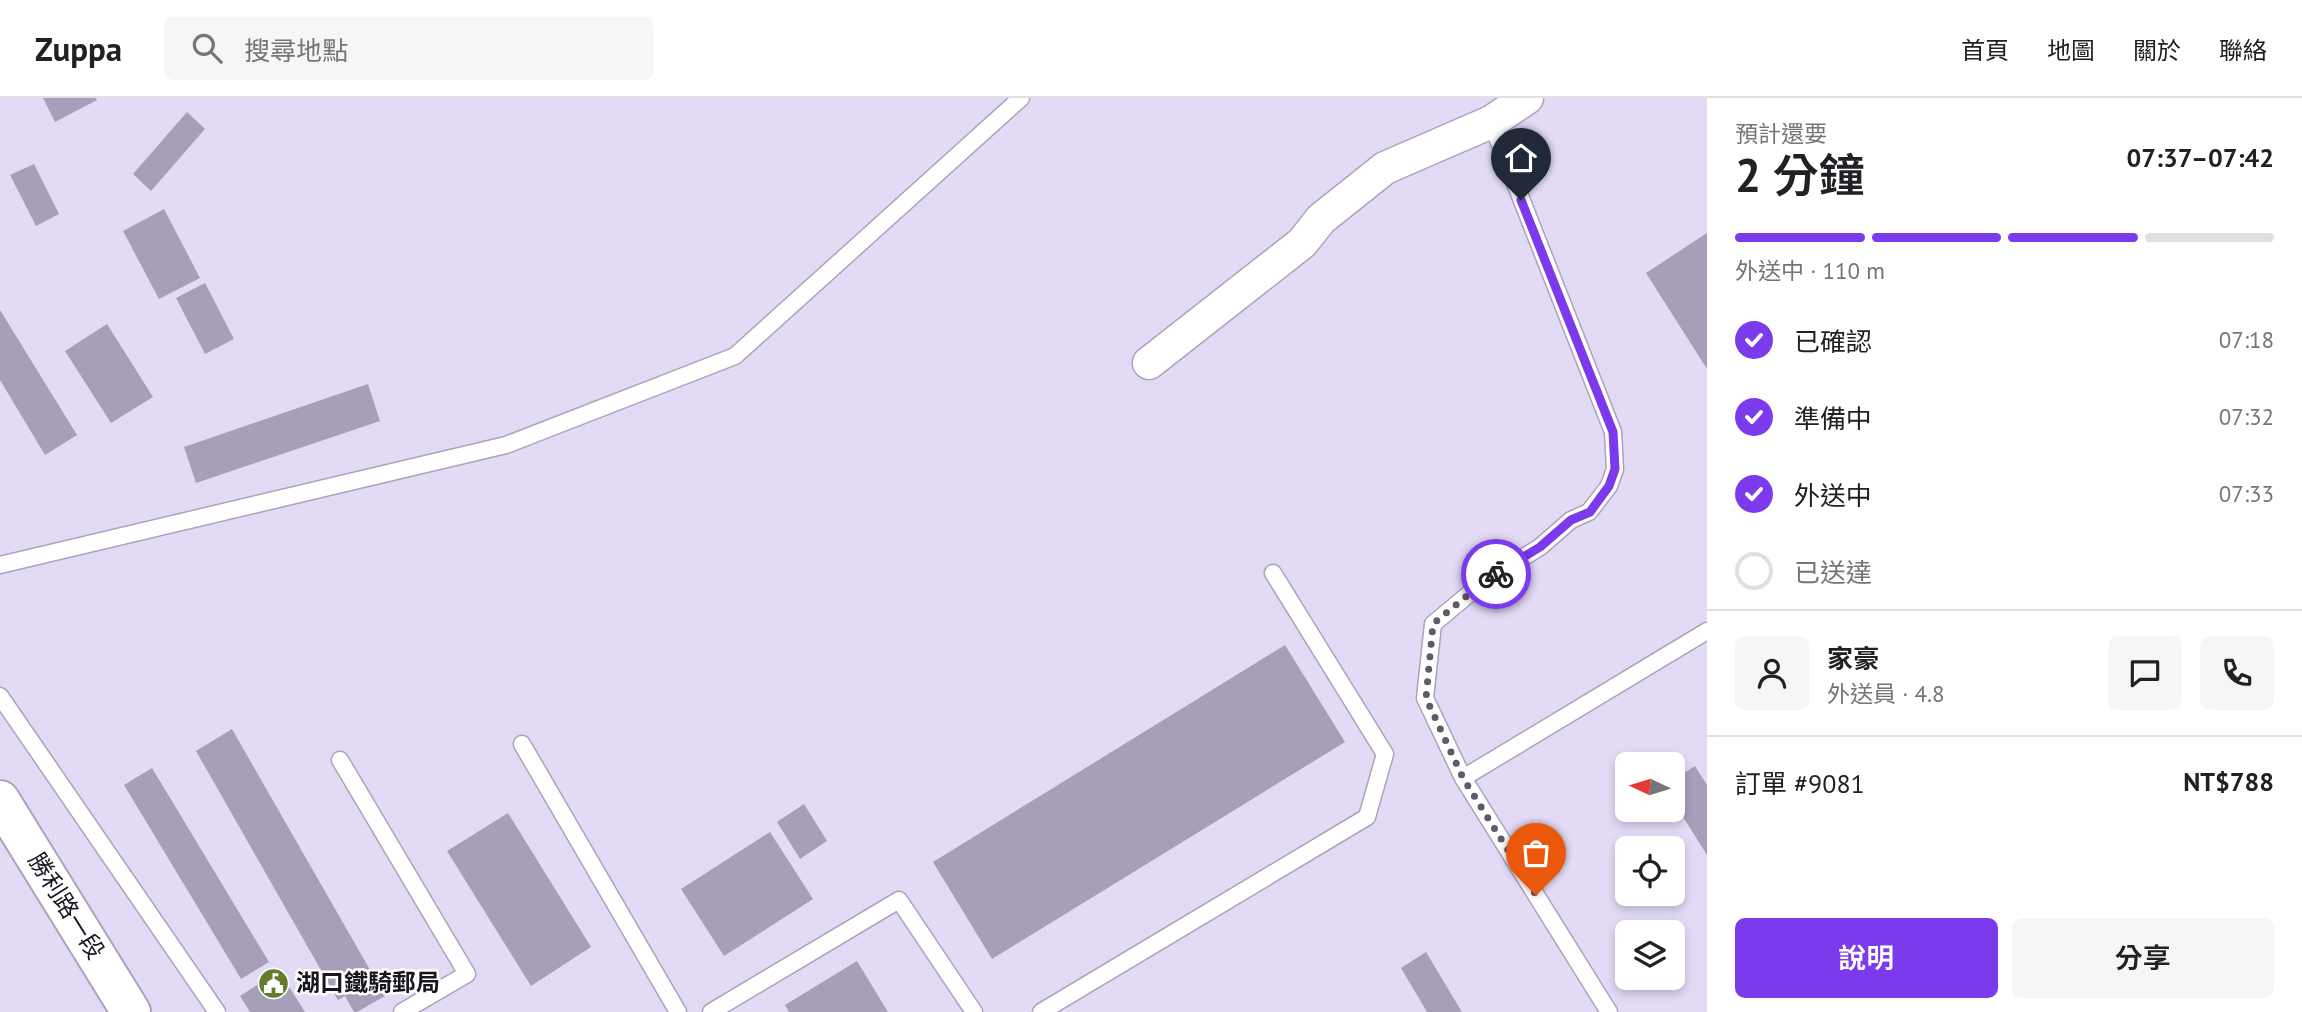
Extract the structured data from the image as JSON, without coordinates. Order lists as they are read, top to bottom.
{
  "streets": {
    "main road": ["勝利路一段"]
  },
  "places": {
    "public building": ["湖口鐵騎郵局"]
  },
  "north": "left",
  "page": {
    "header": "Zuppa",
    "search": "搜尋地點",
    "nav": [
      "首頁",
      "地圖",
      "關於",
      "聯絡"
    ],
    "heading": ["2 分鐘", "預計還要", "07:37–07:42"],
    "panel": [
      "家豪",
      "外送員 · 4.8",
      "訂單 #9081",
      "NT$788"
    ],
    "bar": "外送中 · 110 m",
    "list": [
      ["已確認", "07:18"],
      ["準備中", "07:32"],
      ["外送中", "07:33"],
      "已送達"
    ],
    "buttons": ["說明", "分享"]
  }
}
